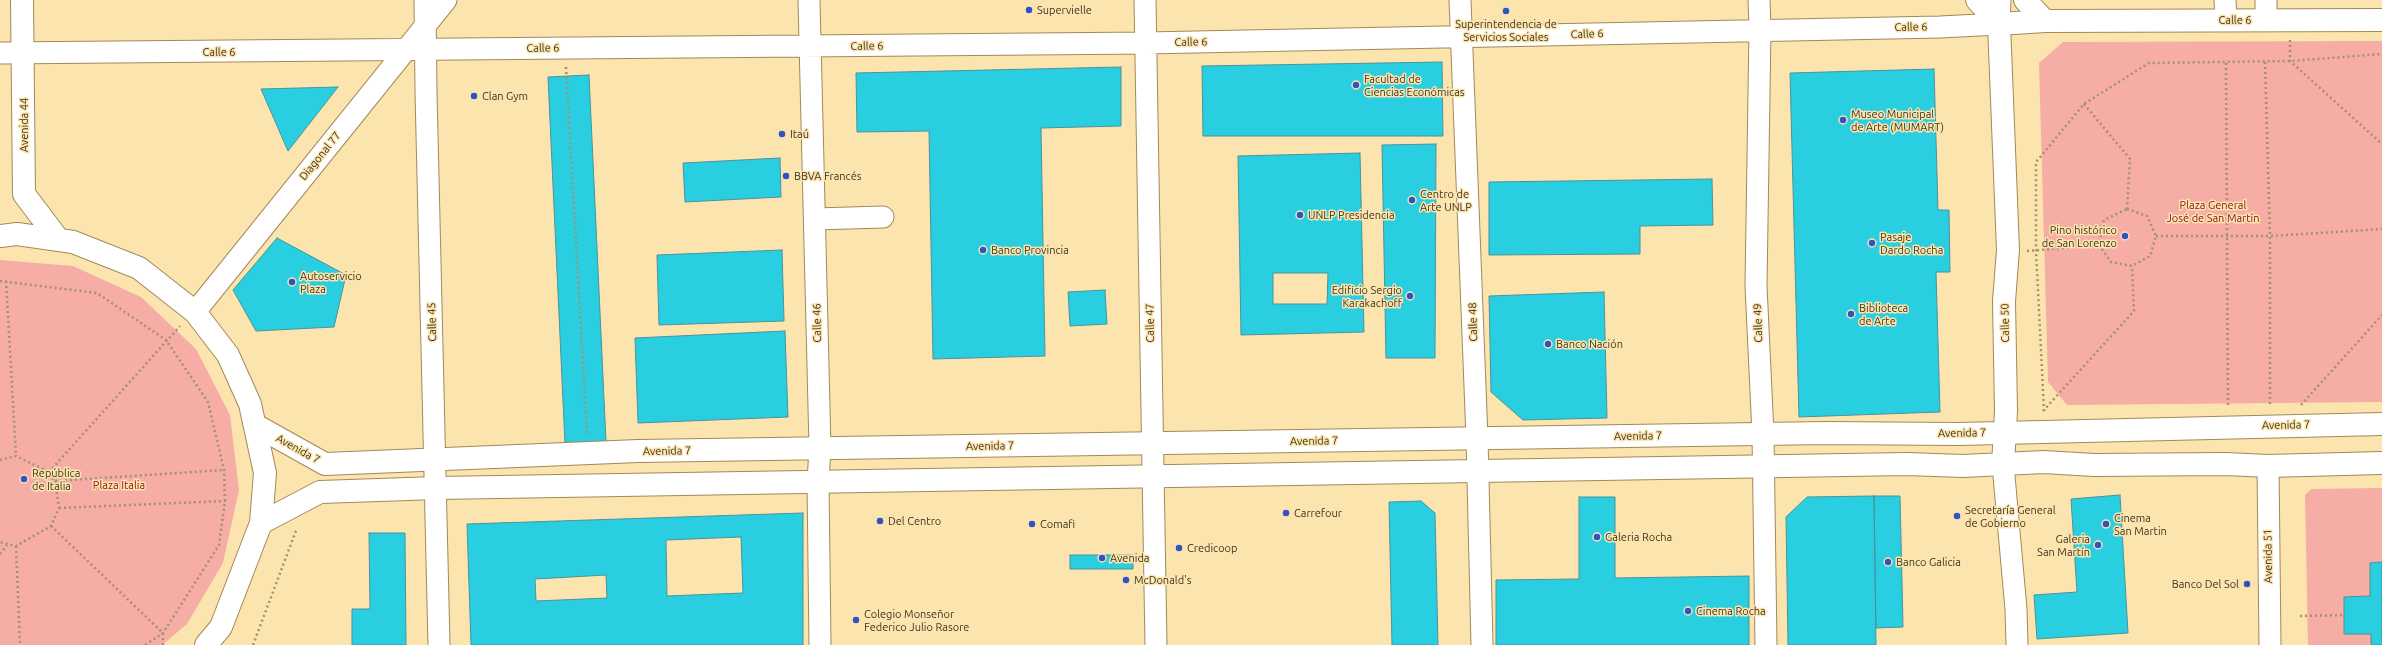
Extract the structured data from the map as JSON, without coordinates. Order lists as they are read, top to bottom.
{
  "streets": {
    "main road": [
      "Calle 6",
      "Avenida 44",
      "Calle 50",
      "Avenida 7"
    ],
    "street": [
      "Diagonal 77",
      "Calle 45",
      "Calle 48",
      "Calle 46",
      "Calle 47",
      "Calle 49",
      "Avenida 51"
    ]
  },
  "crossings": [
    ["Calle 6", "Avenida 44"],
    ["Calle 6", "Diagonal 77"],
    ["Calle 6", "Calle 45"],
    ["Calle 6", "Calle 48"],
    ["Calle 6", "Calle 46"],
    ["Calle 6", "Calle 47"],
    ["Calle 6", "Calle 49"],
    ["Calle 6", "Calle 50"],
    ["Diagonal 77", "Calle 45"],
    ["Calle 45", "Avenida 7"],
    ["Calle 48", "Avenida 7"],
    ["Calle 46", "Avenida 7"],
    ["Calle 47", "Avenida 7"],
    ["Calle 49", "Avenida 7"],
    ["Calle 50", "Avenida 7"]
  ],
  "parks": ["Plaza General José de San Martín", "Plaza Italia"],
  "places": [
    "Supervielle",
    "Superintendencia de Servicios Sociales",
    "Facultad de Ciencias Económicas",
    "Clan Gym",
    "Museo Municipal de Arte (MUMART)",
    "Itaú",
    "BBVA Francés",
    "Centro de Arte UNLP",
    "UNLP Presidencia",
    "Pino histórico de San Lorenzo",
    "Pasaje Dardo Rocha",
    "Banco Provincia",
    "Autoservicio Plaza",
    "Edificio Sergio Karakachoff",
    "Biblioteca de Arte",
    "Banco Nación",
    "República de Italia",
    "Carrefour",
    "Secretaría General de Gobierno",
    "Del Centro",
    "Comafi",
    "Cinema San Martin",
    "Galeria Rocha",
    "Galeria San Martín",
    "Credicoop",
    "Avenida",
    "Banco Galicia",
    "McDonald's",
    "Banco Del Sol",
    "Cinema Rocha",
    "Colegio Monseñor Federico Julio Rasore"
  ]
}
